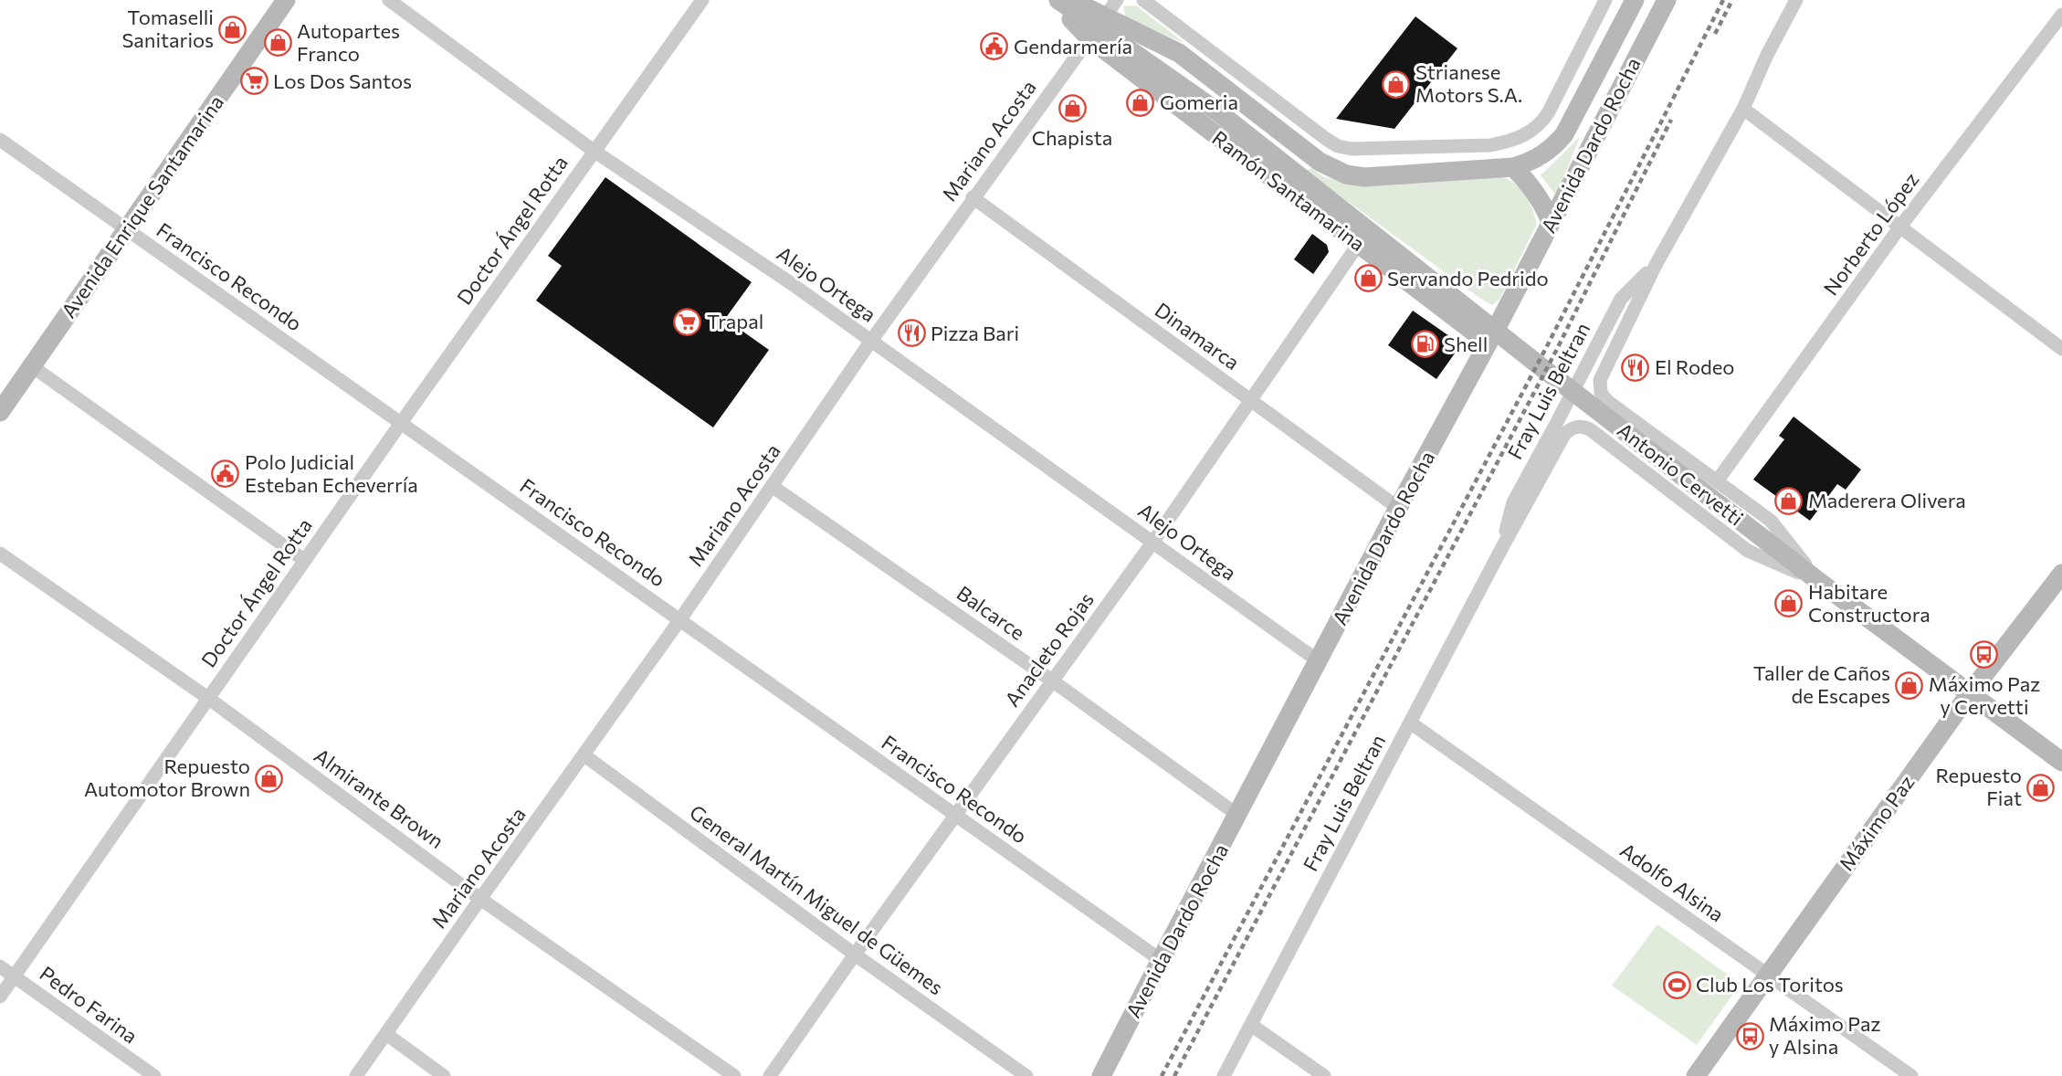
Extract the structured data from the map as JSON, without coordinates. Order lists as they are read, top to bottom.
{
  "streets": {
    "main road": [
      "Avenida Dardo Rocha",
      "Ramón Santamarina",
      "Avenida Enrique Santamarina",
      "Antonio Cervetti",
      "Máximo Paz"
    ],
    "street": [
      "Mariano Acosta",
      "Doctor Ángel Rotta",
      "Norberto López",
      "Francisco Recondo",
      "Alejo Ortega",
      "Dinamarca",
      "Fray Luis Beltran",
      "Balcarce",
      "Anacleto Rojas",
      "Almirante Brown",
      "Adolfo Alsina",
      "General Martín Miguel de Güemes",
      "Pedro Farina"
    ]
  },
  "crossings": [
    ["Mariano Acosta", "Ramón Santamarina"],
    ["Mariano Acosta", "Francisco Recondo"],
    ["Mariano Acosta", "Alejo Ortega"],
    ["Mariano Acosta", "Dinamarca"],
    ["Mariano Acosta", "Balcarce"],
    ["Mariano Acosta", "Almirante Brown"],
    ["Mariano Acosta", "General Martín Miguel de Güemes"],
    ["Avenida Dardo Rocha", "Ramón Santamarina"],
    ["Avenida Dardo Rocha", "Francisco Recondo"],
    ["Avenida Dardo Rocha", "Alejo Ortega"],
    ["Avenida Dardo Rocha", "Dinamarca"],
    ["Avenida Dardo Rocha", "Balcarce"],
    ["Ramón Santamarina", "Antonio Cervetti"],
    ["Ramón Santamarina", "Anacleto Rojas"],
    ["Avenida Enrique Santamarina", "Francisco Recondo"],
    ["Doctor Ángel Rotta", "Francisco Recondo"],
    ["Doctor Ángel Rotta", "Alejo Ortega"],
    ["Doctor Ángel Rotta", "Almirante Brown"],
    ["Doctor Ángel Rotta", "Pedro Farina"],
    ["Norberto López", "Antonio Cervetti"],
    ["Francisco Recondo", "Anacleto Rojas"],
    ["Alejo Ortega", "Anacleto Rojas"],
    ["Dinamarca", "Anacleto Rojas"],
    ["Fray Luis Beltran", "Antonio Cervetti"],
    ["Fray Luis Beltran", "Adolfo Alsina"],
    ["Antonio Cervetti", "Máximo Paz"],
    ["Balcarce", "Anacleto Rojas"],
    ["Anacleto Rojas", "General Martín Miguel de Güemes"],
    ["Máximo Paz", "Adolfo Alsina"]
  ],
  "places": {
    "shop": [
      "Tomaselli Sanitarios",
      "Autopartes Franco",
      "Strianese Motors S.A.",
      "Gomeria",
      "Chapista",
      "Servando Pedrido",
      "Maderera Olivera",
      "Habitare Constructora",
      "Taller de Caños de Escapes",
      "Repuesto Automotor Brown",
      "Repuesto Fiat"
    ],
    "public building": ["Gendarmería", "Polo Judicial Esteban Echeverría"],
    "supermarket": ["Los Dos Santos", "Trapal"],
    "restaurant": ["Pizza Bari", "El Rodeo"],
    "fuel station": ["Shell"],
    "bus stop": ["Máximo Paz y Cervetti", "Máximo Paz y Alsina"],
    "sports": ["Club Los Toritos"]
  }
}
